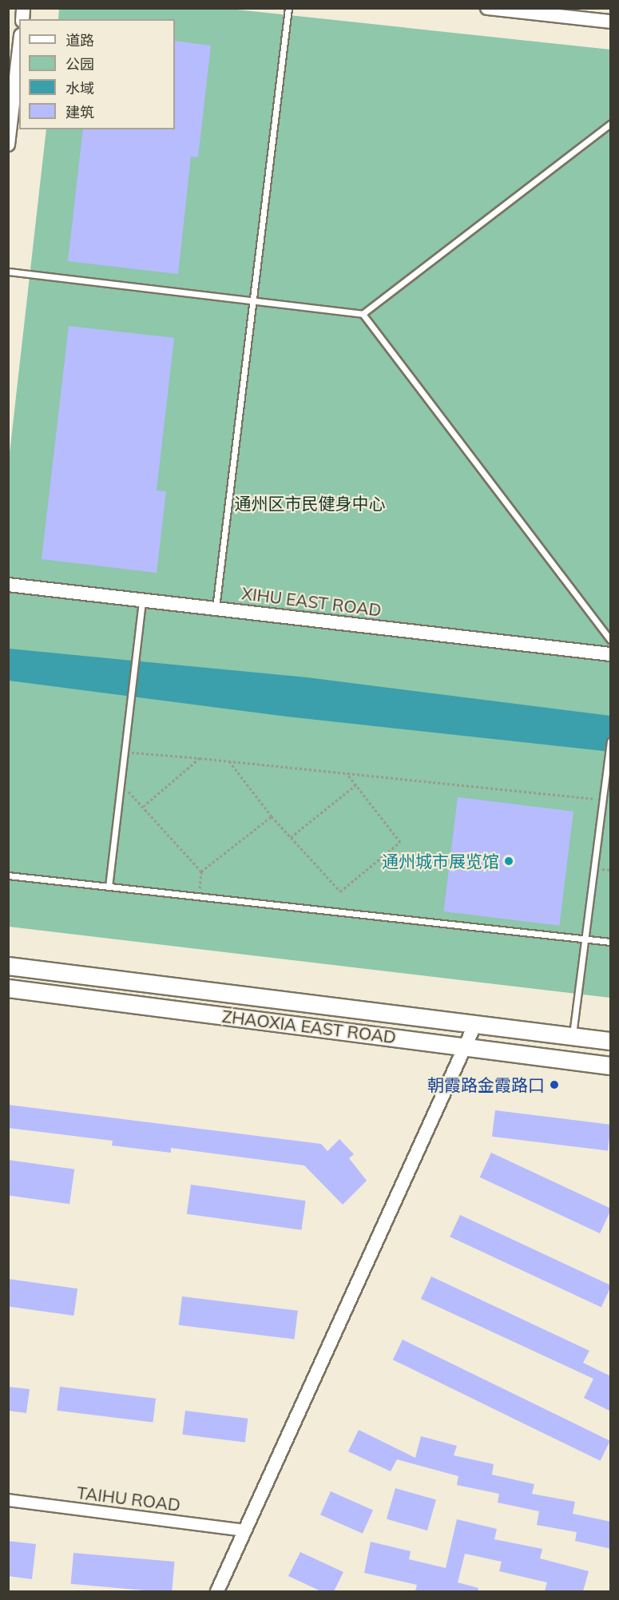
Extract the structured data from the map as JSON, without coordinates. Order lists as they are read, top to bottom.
{
  "streets": {
    "main road": ["ZHAOXIA EAST ROAD"],
    "street": ["XIHU EAST ROAD", "TAIHU ROAD"]
  },
  "parks": ["通州区市民健身中心"],
  "places": ["通州城市展览馆", "朝霞路金霞路口"],
  "legend": [
    "道路",
    "公园",
    "水域",
    "建筑"
  ]
}
